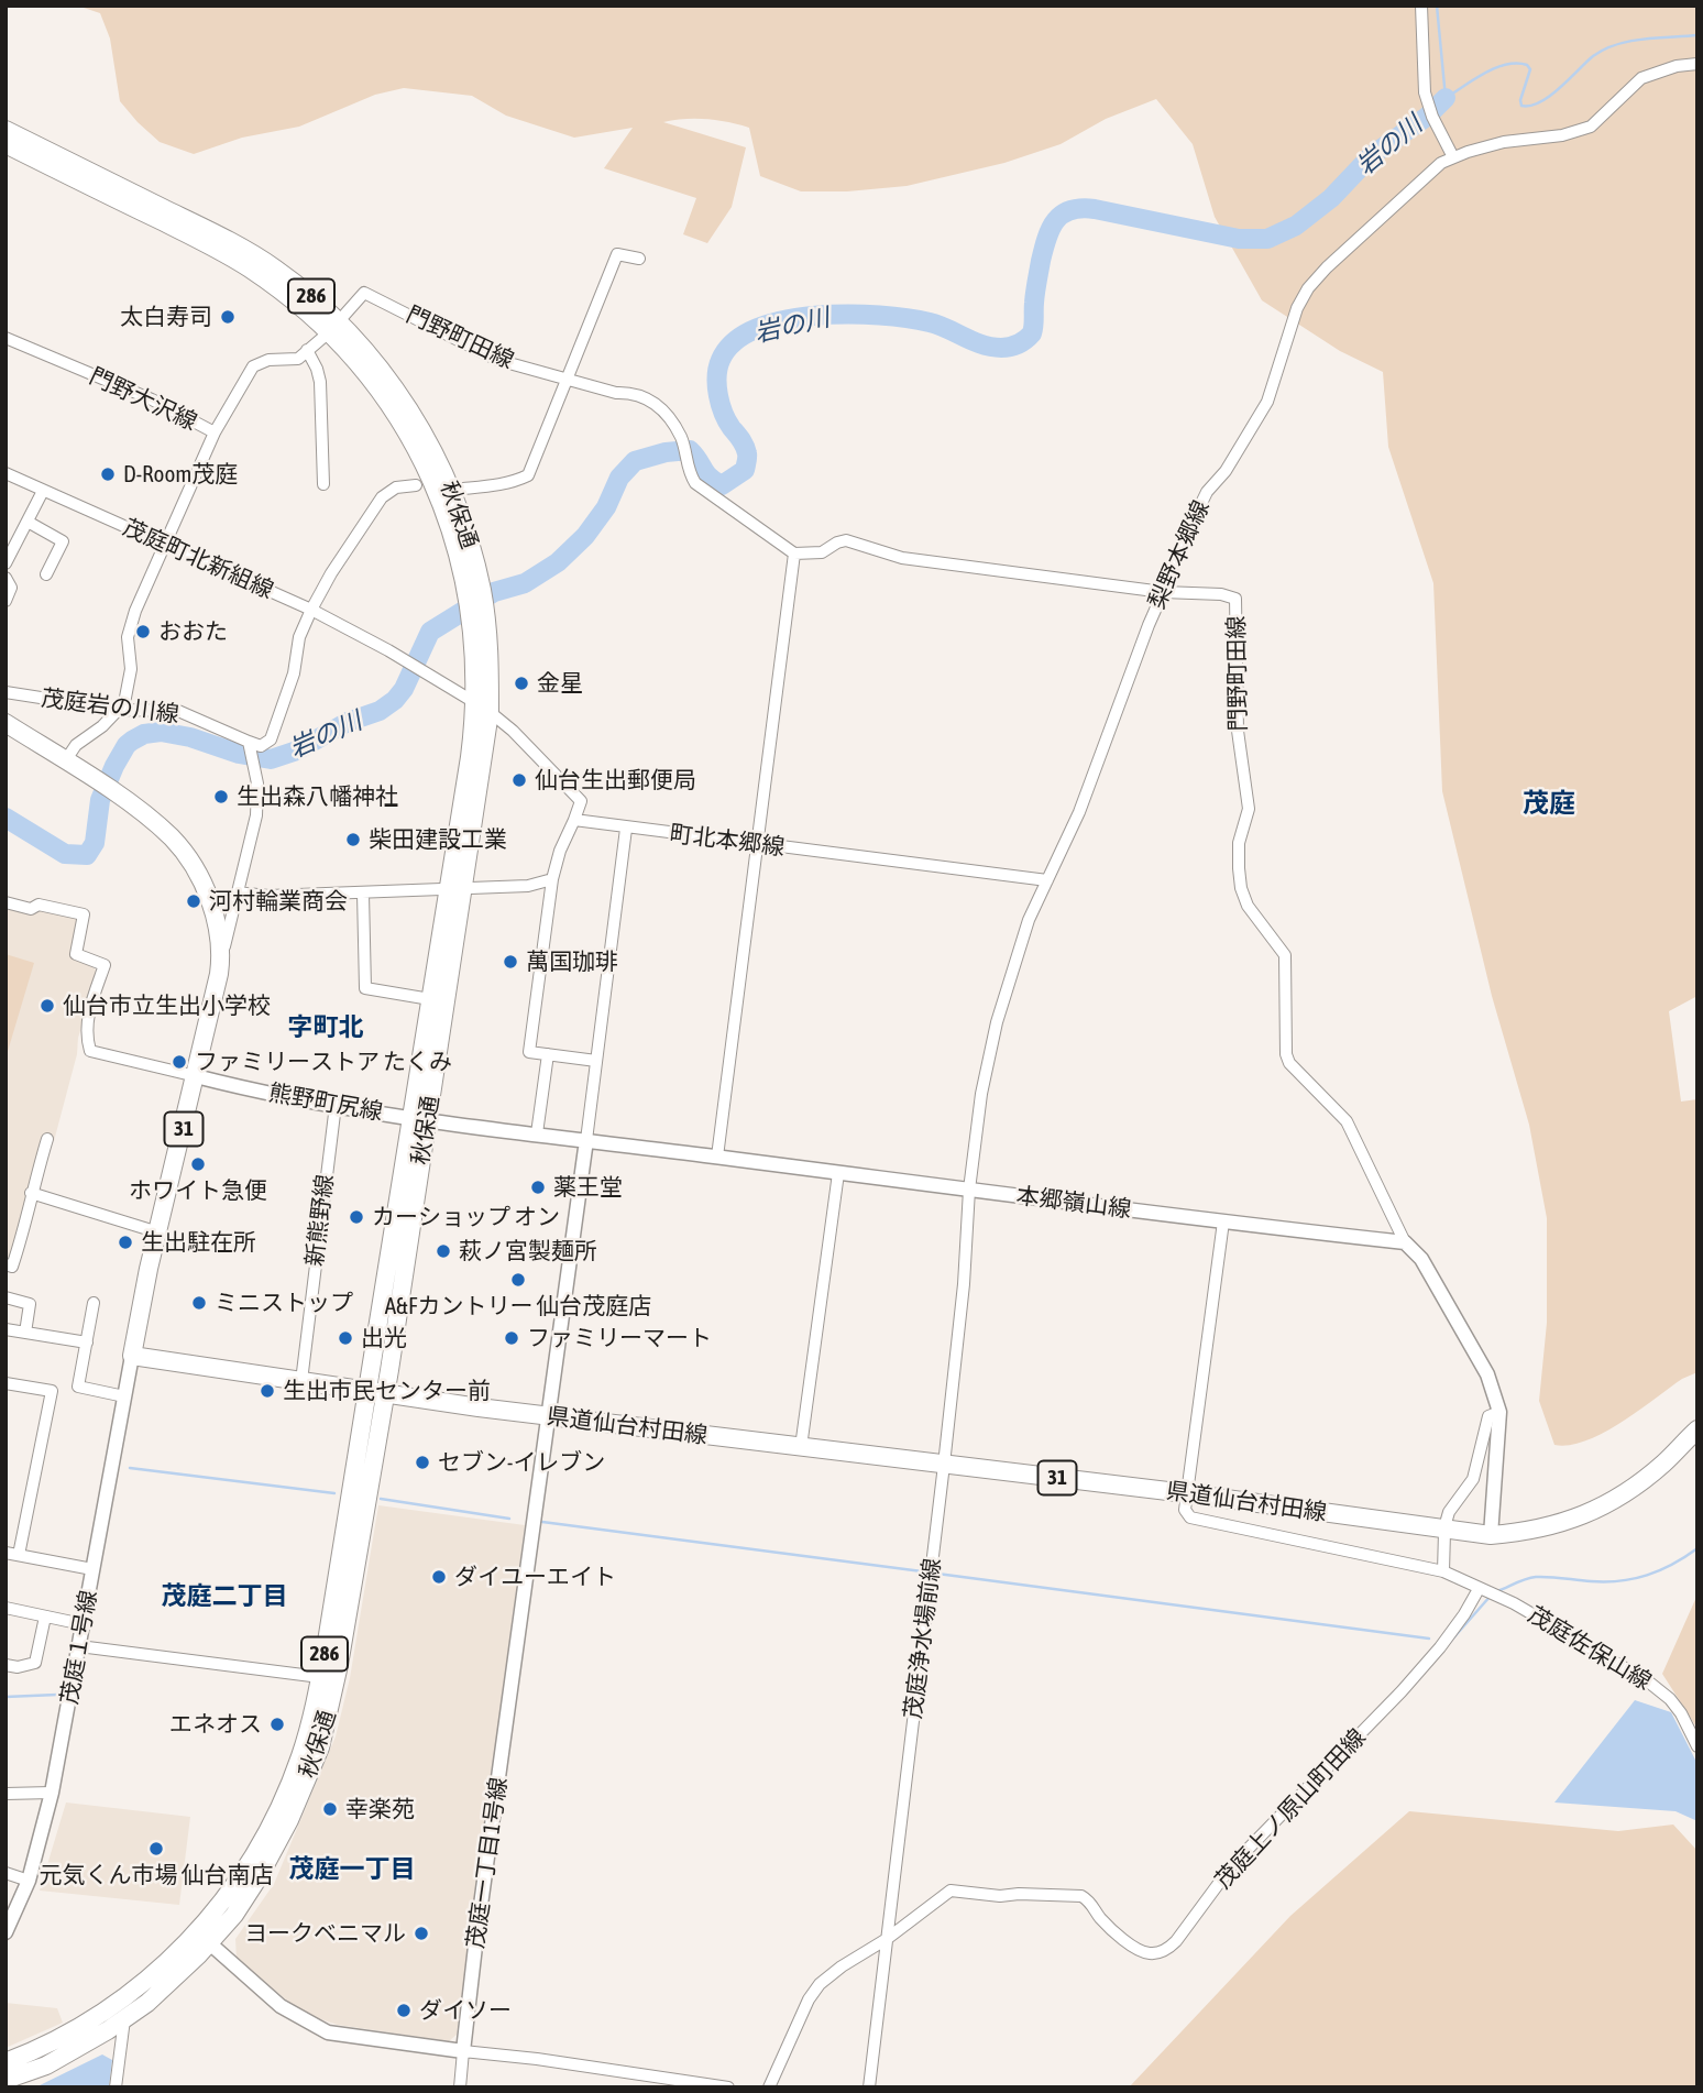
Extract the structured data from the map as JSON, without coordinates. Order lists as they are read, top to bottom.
{
  "streets": {
    "main road": [
      "286",
      "秋保通",
      "31",
      "県道仙台村田線"
    ],
    "street": [
      "門野町田線",
      "門野大沢線",
      "梨野本郷線",
      "茂庭町北新組線",
      "茂庭岩の川線",
      "町北本郷線",
      "熊野町尻線",
      "本郷嶺山線",
      "新熊野線",
      "茂庭浄水場前線",
      "茂庭１号線",
      "茂庭佐保山線",
      "茂庭上ノ原山町田線",
      "茂庭一丁目1号線"
    ]
  },
  "crossings": [
    ["門野町田線", "門野大沢線"],
    ["門野町田線", "秋保通"],
    ["門野町田線", "梨野本郷線"],
    ["門野町田線", "本郷嶺山線"],
    ["門野大沢線", "秋保通"],
    ["秋保通", "茂庭町北新組線"],
    ["秋保通", "熊野町尻線"],
    ["秋保通", "本郷嶺山線"],
    ["秋保通", "県道仙台村田線"],
    ["梨野本郷線", "町北本郷線"],
    ["梨野本郷線", "本郷嶺山線"],
    ["梨野本郷線", "茂庭浄水場前線"],
    ["茂庭町北新組線", "町北本郷線"],
    ["熊野町尻線", "31"],
    ["熊野町尻線", "本郷嶺山線"],
    ["熊野町尻線", "新熊野線"],
    ["31", "県道仙台村田線"],
    ["31", "茂庭１号線"],
    ["本郷嶺山線", "茂庭浄水場前線"],
    ["本郷嶺山線", "茂庭一丁目1号線"],
    ["新熊野線", "県道仙台村田線"],
    ["県道仙台村田線", "茂庭浄水場前線"],
    ["県道仙台村田線", "茂庭１号線"],
    ["県道仙台村田線", "茂庭佐保山線"],
    ["県道仙台村田線", "茂庭一丁目1号線"],
    ["茂庭浄水場前線", "茂庭上ノ原山町田線"],
    ["茂庭佐保山線", "茂庭上ノ原山町田線"]
  ],
  "districts": [
    "茂庭",
    "字町北",
    "茂庭二丁目",
    "茂庭一丁目"
  ],
  "water": ["岩の川"],
  "places": [
    "太白寿司",
    "D-Room茂庭",
    "おおた",
    "金星",
    "仙台生出郵便局",
    "生出森八幡神社",
    "柴田建設工業",
    "河村輪業商会",
    "萬国珈琲",
    "仙台市立生出小学校",
    "ファミリーストア たくみ",
    "ホワイト急便",
    "薬王堂",
    "カーショップ オン",
    "生出駐在所",
    "萩ノ宮製麺所",
    "A&Fカントリー 仙台茂庭店",
    "ミニストップ",
    "出光",
    "ファミリーマート",
    "生出市民センター前",
    "セブン-イレブン",
    "ダイユーエイト",
    "エネオス",
    "幸楽苑",
    "元気くん市場 仙台南店",
    "ヨークベニマル",
    "ダイソー"
  ]
}
